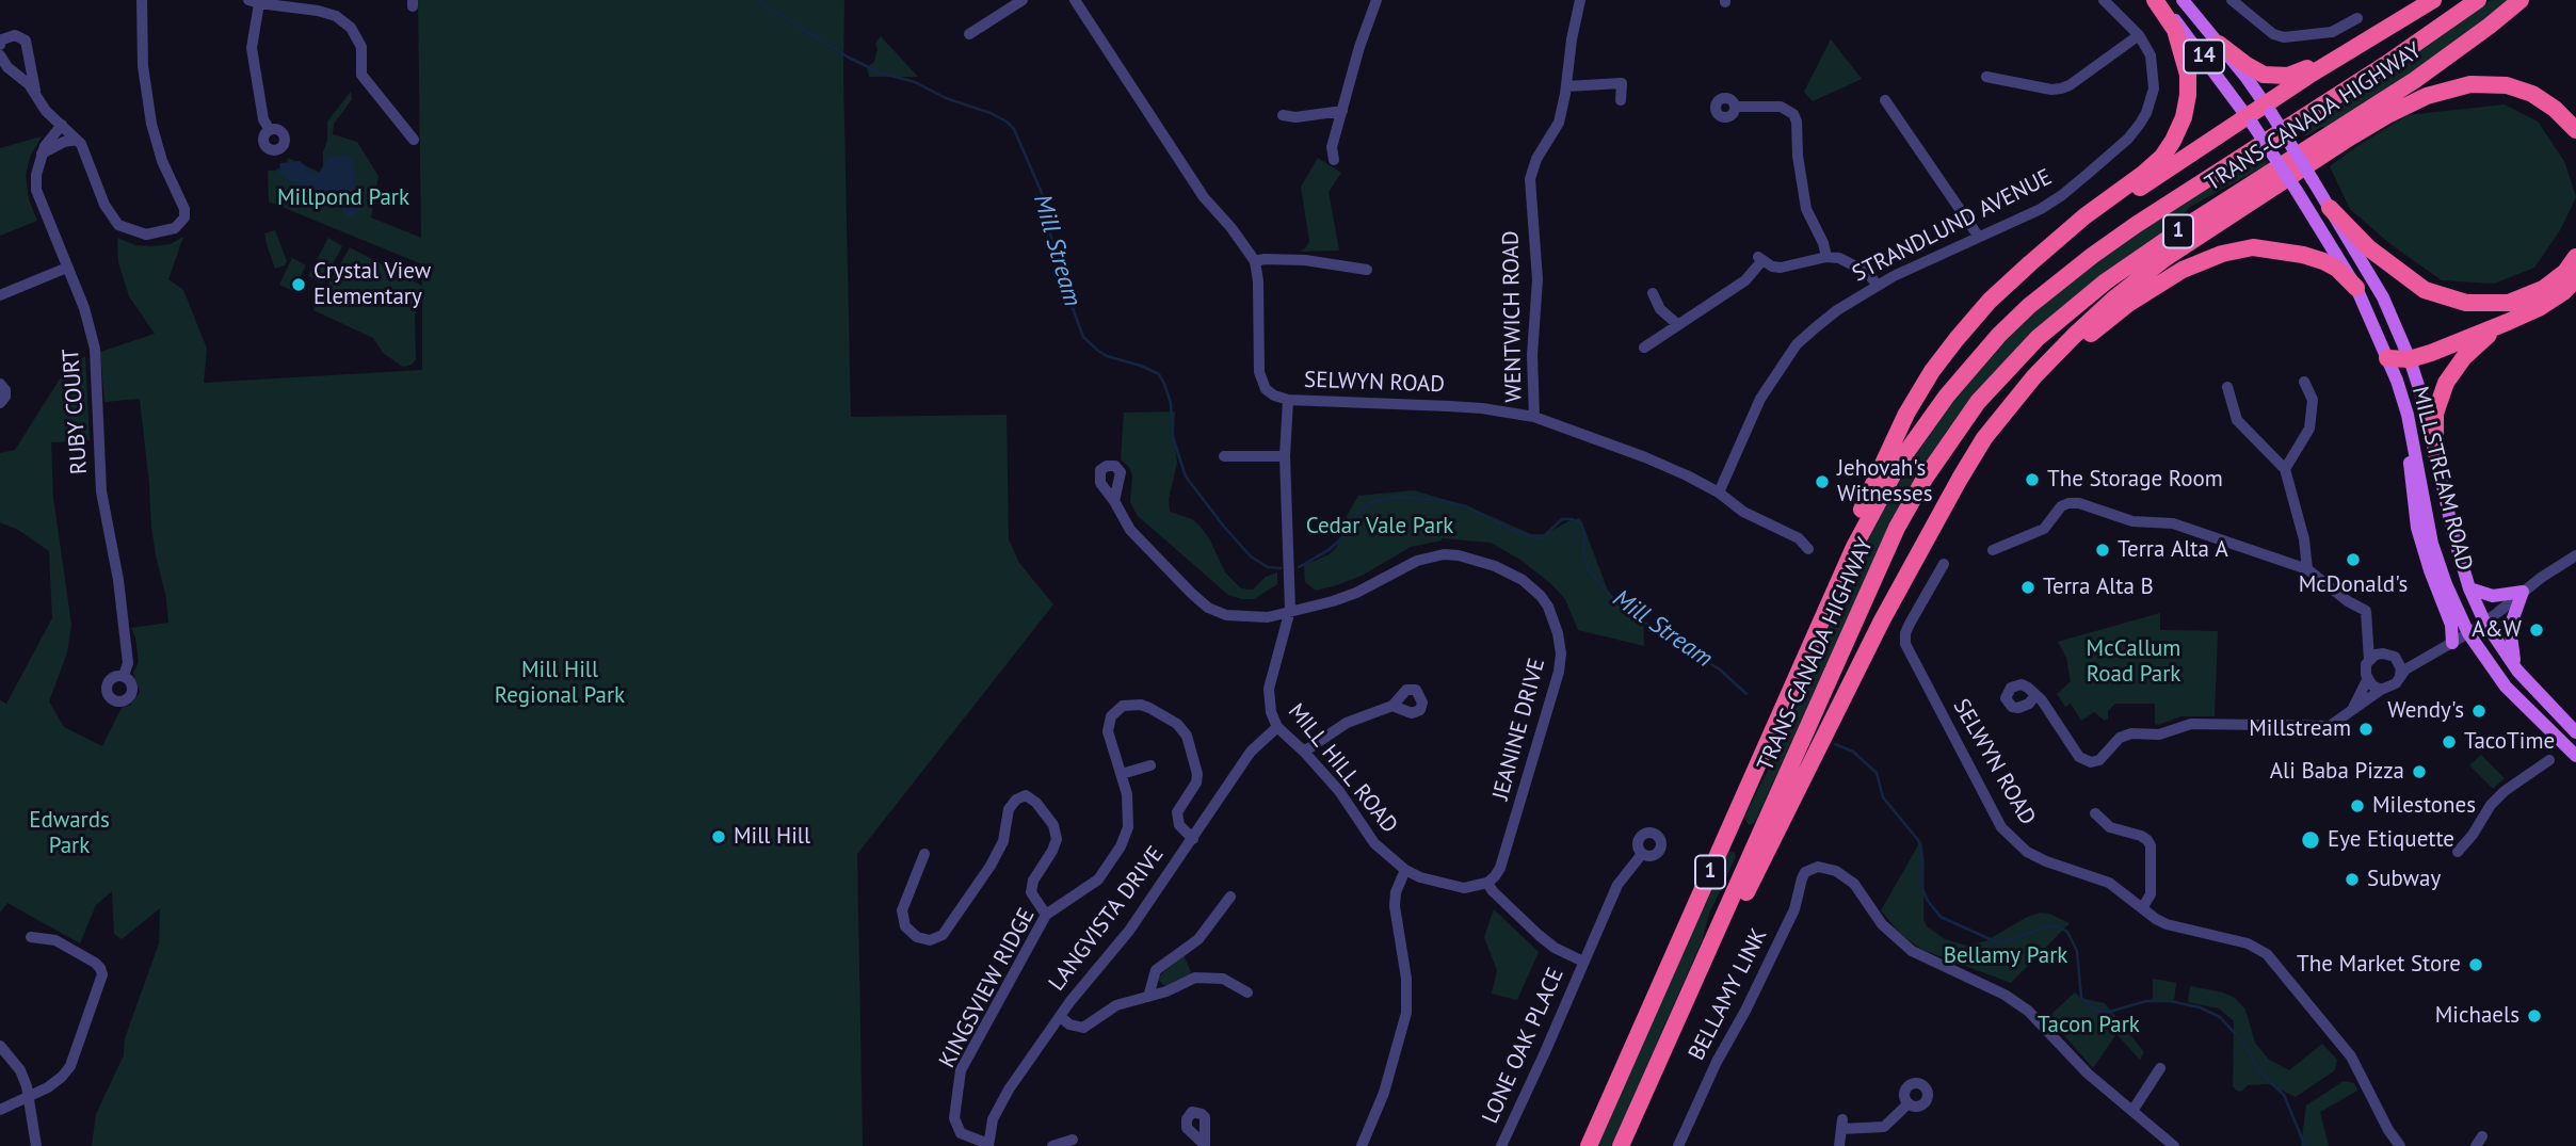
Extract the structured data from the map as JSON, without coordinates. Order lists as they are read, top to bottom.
{
  "streets": {
    "highway": ["TRANS-CANADA HIGHWAY", "1"],
    "main road": ["14", "MILLSTREAM ROAD"],
    "street": [
      "STRANDLUND AVENUE",
      "WENTWICH ROAD",
      "SELWYN ROAD",
      "RUBY COURT",
      "JEANINE DRIVE",
      "MILL HILL ROAD",
      "LANGVISTA DRIVE",
      "KINGSVIEW RIDGE",
      "BELLAMY LINK",
      "LONE OAK PLACE"
    ]
  },
  "crossings": [
    ["14", "MILLSTREAM ROAD"],
    ["STRANDLUND AVENUE", "SELWYN ROAD"],
    ["WENTWICH ROAD", "SELWYN ROAD"],
    ["SELWYN ROAD", "MILL HILL ROAD"],
    ["JEANINE DRIVE", "MILL HILL ROAD"],
    ["JEANINE DRIVE", "LONE OAK PLACE"],
    ["MILL HILL ROAD", "LANGVISTA DRIVE"],
    ["LANGVISTA DRIVE", "KINGSVIEW RIDGE"]
  ],
  "water": ["Mill Stream"],
  "parks": [
    "Millpond Park",
    "Cedar Vale Park",
    "McCallum Road Park",
    "Mill Hill Regional Park",
    "Edwards Park",
    "Bellamy Park",
    "Tacon Park"
  ],
  "places": [
    "Crystal View Elementary",
    "The Storage Room",
    "Jehovah's Witnesses",
    "Terra Alta A",
    "McDonald's",
    "Terra Alta B",
    "A&W",
    "Wendy's",
    "Millstream",
    "TacoTime",
    "Ali Baba Pizza",
    "Milestones",
    "Mill Hill",
    "Eye Etiquette",
    "Subway",
    "The Market Store",
    "Michaels"
  ]
}
